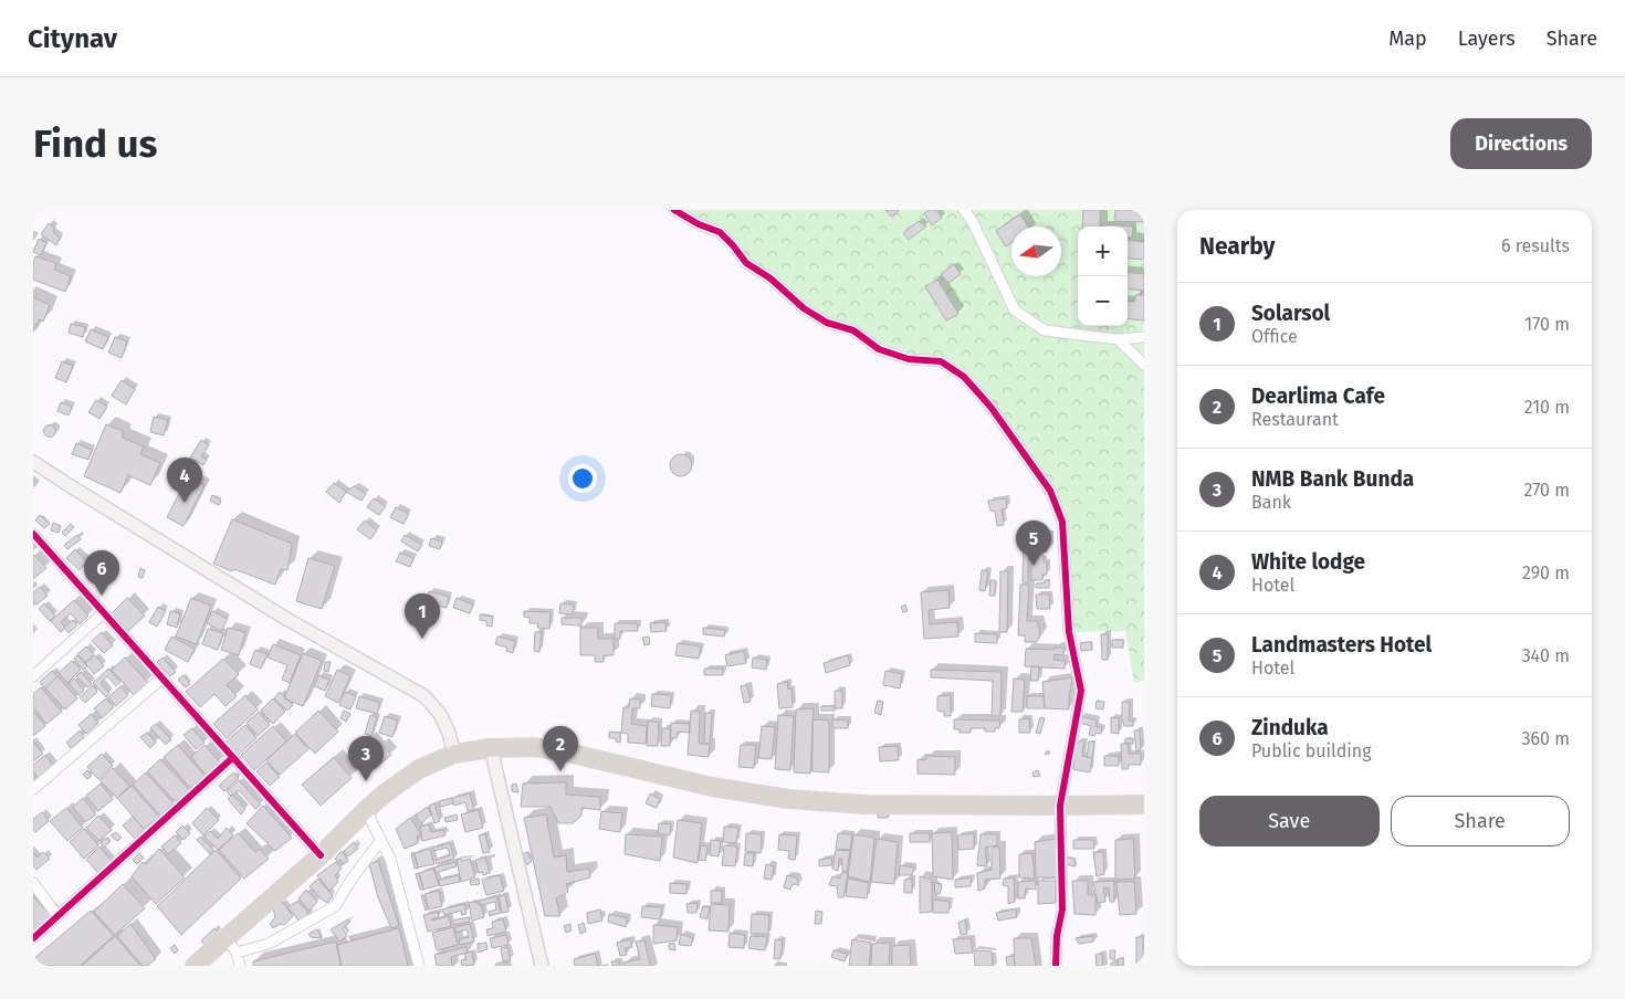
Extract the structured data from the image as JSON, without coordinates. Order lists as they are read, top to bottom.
{
  "north": "left",
  "page": {
    "header": "Citynav",
    "nav": ["Map", "Layers", "Share"],
    "buttons": [
      "Directions",
      ["Save", "Share"]
    ],
    "title": "Find us",
    "heading": ["Nearby", "6 results"],
    "map_buttons": ["+", "−"],
    "list": [
      {
        "mark": "1",
        "name": "Solarsol",
        "note": "Office",
        "value": "170 m"
      },
      {
        "mark": "2",
        "name": "Dearlima Cafe",
        "note": "Restaurant",
        "value": "210 m"
      },
      {
        "mark": "3",
        "name": "NMB Bank Bunda",
        "note": "Bank",
        "value": "270 m"
      },
      {
        "mark": "4",
        "name": "White lodge",
        "note": "Hotel",
        "value": "290 m"
      },
      {
        "mark": "5",
        "name": "Landmasters Hotel",
        "note": "Hotel",
        "value": "340 m"
      },
      {
        "mark": "6",
        "name": "Zinduka",
        "note": "Public building",
        "value": "360 m"
      }
    ],
    "pins": [
      "4",
      "5",
      "6",
      "1",
      "2",
      "3"
    ]
  }
}
